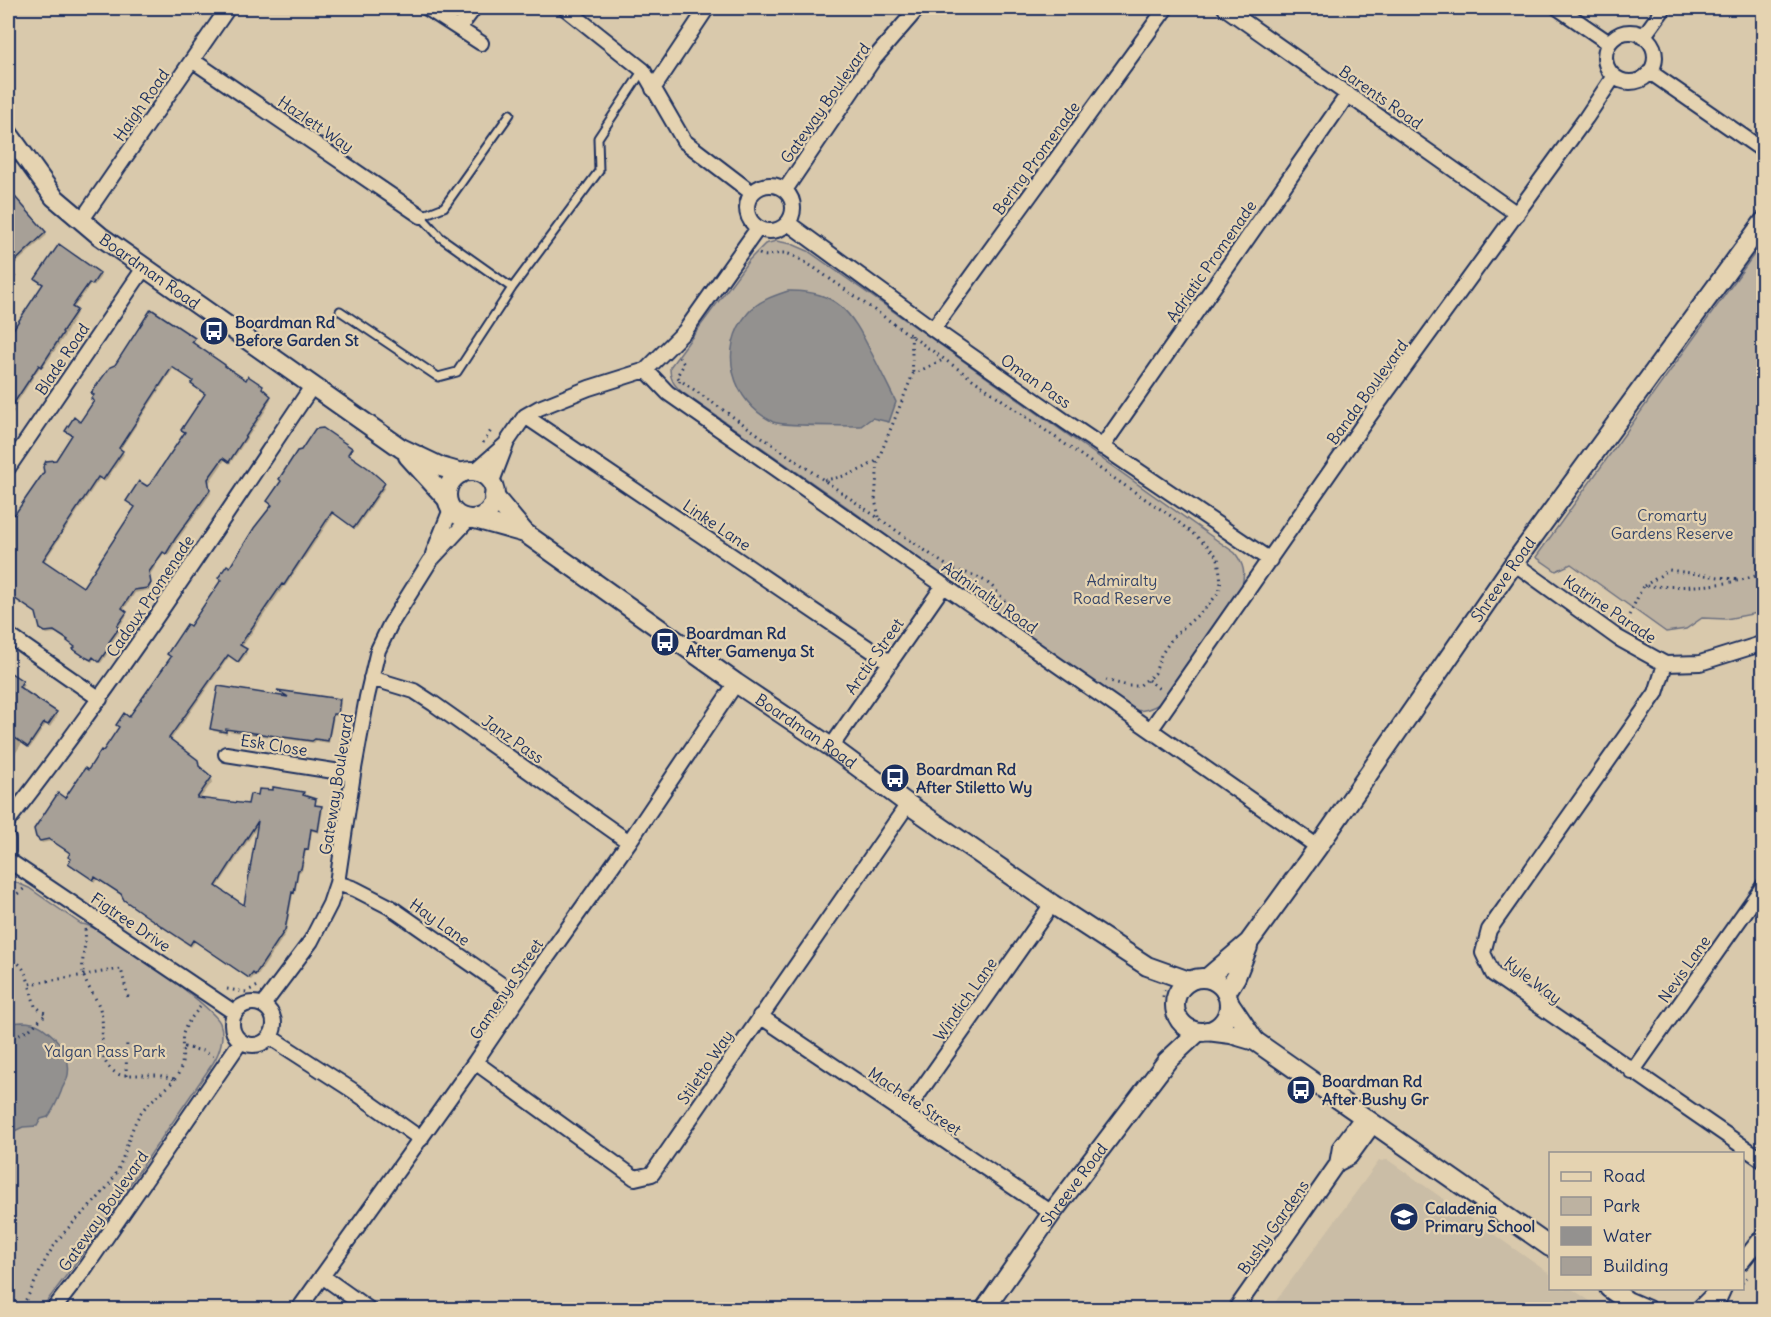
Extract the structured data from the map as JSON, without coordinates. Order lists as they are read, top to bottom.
{
  "streets": {
    "street": [
      "Barents Road",
      "Gateway Boulevard",
      "Haigh Road",
      "Hazlett Way",
      "Bering Promenade",
      "Adriatic Promenade",
      "Boardman Road",
      "Blade Road",
      "Oman Pass",
      "Banda Boulevard",
      "Linke Lane",
      "Shreeve Road",
      "Cadoux Promenade",
      "Admiralty Road",
      "Katrine Parade",
      "Arctic Street",
      "Janz Pass",
      "Esk Close",
      "Figtree Drive",
      "Hay Lane",
      "Nevis Lane",
      "Kyle Way",
      "Gamenya Street",
      "Windich Lane",
      "Stiletto Way",
      "Machete Street",
      "Bushy Gardens"
    ]
  },
  "crossings": [
    ["Barents Road", "Adriatic Promenade"],
    ["Barents Road", "Banda Boulevard"],
    ["Gateway Boulevard", "Boardman Road"],
    ["Gateway Boulevard", "Oman Pass"],
    ["Gateway Boulevard", "Janz Pass"],
    ["Gateway Boulevard", "Esk Close"],
    ["Gateway Boulevard", "Figtree Drive"],
    ["Gateway Boulevard", "Hay Lane"],
    ["Haigh Road", "Hazlett Way"],
    ["Haigh Road", "Boardman Road"],
    ["Bering Promenade", "Oman Pass"],
    ["Adriatic Promenade", "Oman Pass"],
    ["Boardman Road", "Blade Road"],
    ["Boardman Road", "Shreeve Road"],
    ["Boardman Road", "Cadoux Promenade"],
    ["Boardman Road", "Arctic Street"],
    ["Boardman Road", "Gamenya Street"],
    ["Boardman Road", "Windich Lane"],
    ["Boardman Road", "Stiletto Way"],
    ["Boardman Road", "Bushy Gardens"],
    ["Oman Pass", "Banda Boulevard"],
    ["Banda Boulevard", "Admiralty Road"],
    ["Linke Lane", "Arctic Street"],
    ["Shreeve Road", "Admiralty Road"],
    ["Shreeve Road", "Katrine Parade"],
    ["Shreeve Road", "Machete Street"],
    ["Admiralty Road", "Arctic Street"],
    ["Katrine Parade", "Kyle Way"],
    ["Janz Pass", "Gamenya Street"],
    ["Hay Lane", "Gamenya Street"],
    ["Nevis Lane", "Kyle Way"],
    ["Gamenya Street", "Stiletto Way"],
    ["Windich Lane", "Machete Street"],
    ["Stiletto Way", "Machete Street"]
  ],
  "parks": ["Cromarty Gardens Reserve", "Admiralty Road Reserve", "Yalgan Pass Park"],
  "places": {
    "bus stop": [
      "Boardman Rd Before Garden St",
      "Boardman Rd After Gamenya St",
      "Boardman Rd After Stiletto Wy",
      "Boardman Rd After Bushy Gr"
    ],
    "school or university": ["Caladenia Primary School"]
  },
  "legend": [
    "Road",
    "Park",
    "Water",
    "Building"
  ]
}
